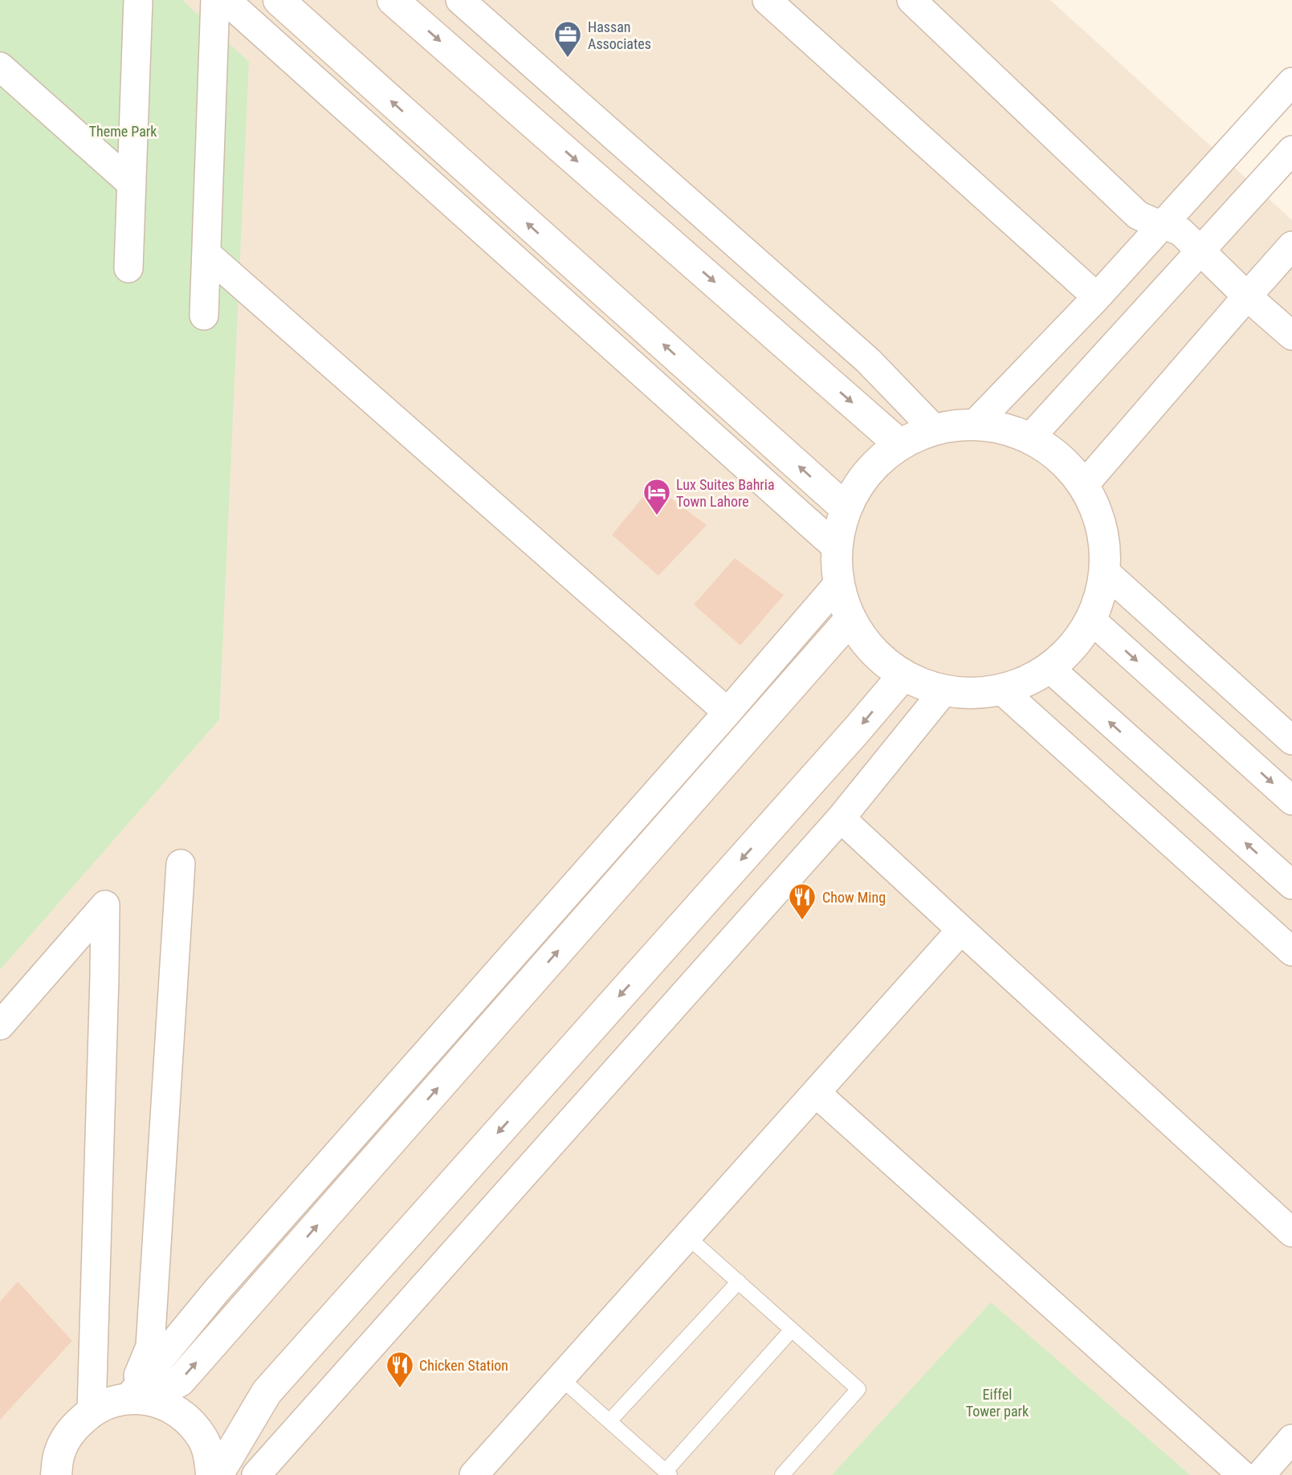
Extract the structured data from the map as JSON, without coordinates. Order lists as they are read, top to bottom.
{
  "parks": ["Theme Park", "Eiffel Tower park"],
  "places": {
    "office": ["Hassan Associates"],
    "hotel": ["Lux Suites Bahria Town Lahore"],
    "restaurant": ["Chow Ming", "Chicken Station"]
  }
}
